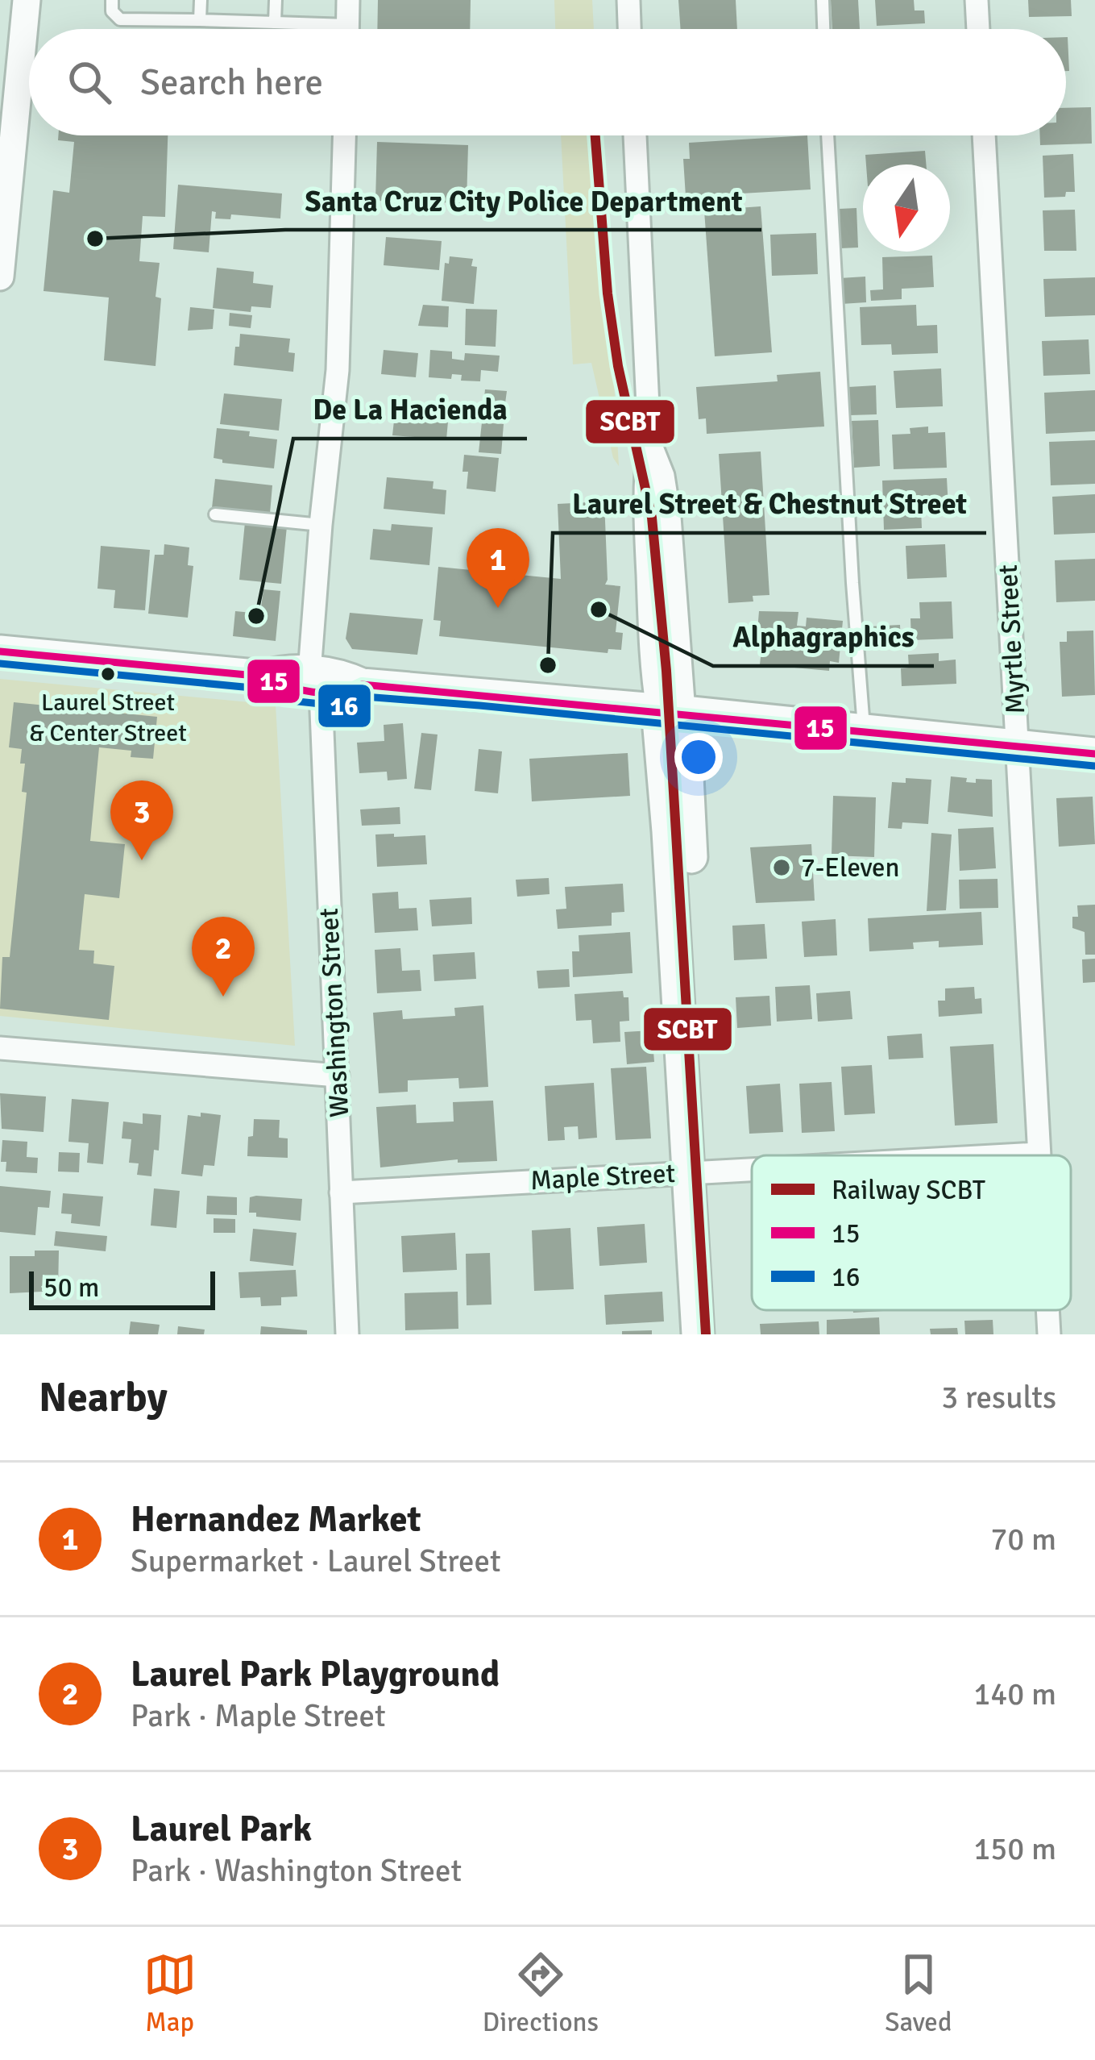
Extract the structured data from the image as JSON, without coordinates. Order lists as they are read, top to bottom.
{
  "streets": {
    "street": ["Myrtle Street", "Washington Street", "Maple Street"]
  },
  "crossings": [
    ["Myrtle Street", "Maple Street"],
    ["Washington Street", "Maple Street"]
  ],
  "places": [
    "Santa Cruz City Police Department",
    "Alphagraphics",
    "De La Hacienda",
    "Laurel Street & Chestnut Street",
    "Laurel Street & Center Street",
    "7-Eleven"
  ],
  "lines": ["rail line SCBT", "transit line 15", "transit line 16"],
  "legend": ["Railway SCBT", "15", "16"],
  "scale_bar": "50 m",
  "north": "bottom",
  "page": {
    "search": "Search here",
    "pins": ["1", "3", "2"],
    "scale": "50 m",
    "heading": ["Nearby", "3 results"],
    "list": [
      {
        "mark": "1",
        "name": "Hernandez Market",
        "note": "Supermarket · Laurel Street",
        "value": "70 m"
      },
      {
        "mark": "2",
        "name": "Laurel Park Playground",
        "note": "Park · Maple Street",
        "value": "140 m"
      },
      {
        "mark": "3",
        "name": "Laurel Park",
        "note": "Park · Washington Street",
        "value": "150 m"
      }
    ],
    "nav": ["Map", "Directions", "Saved"]
  }
}
